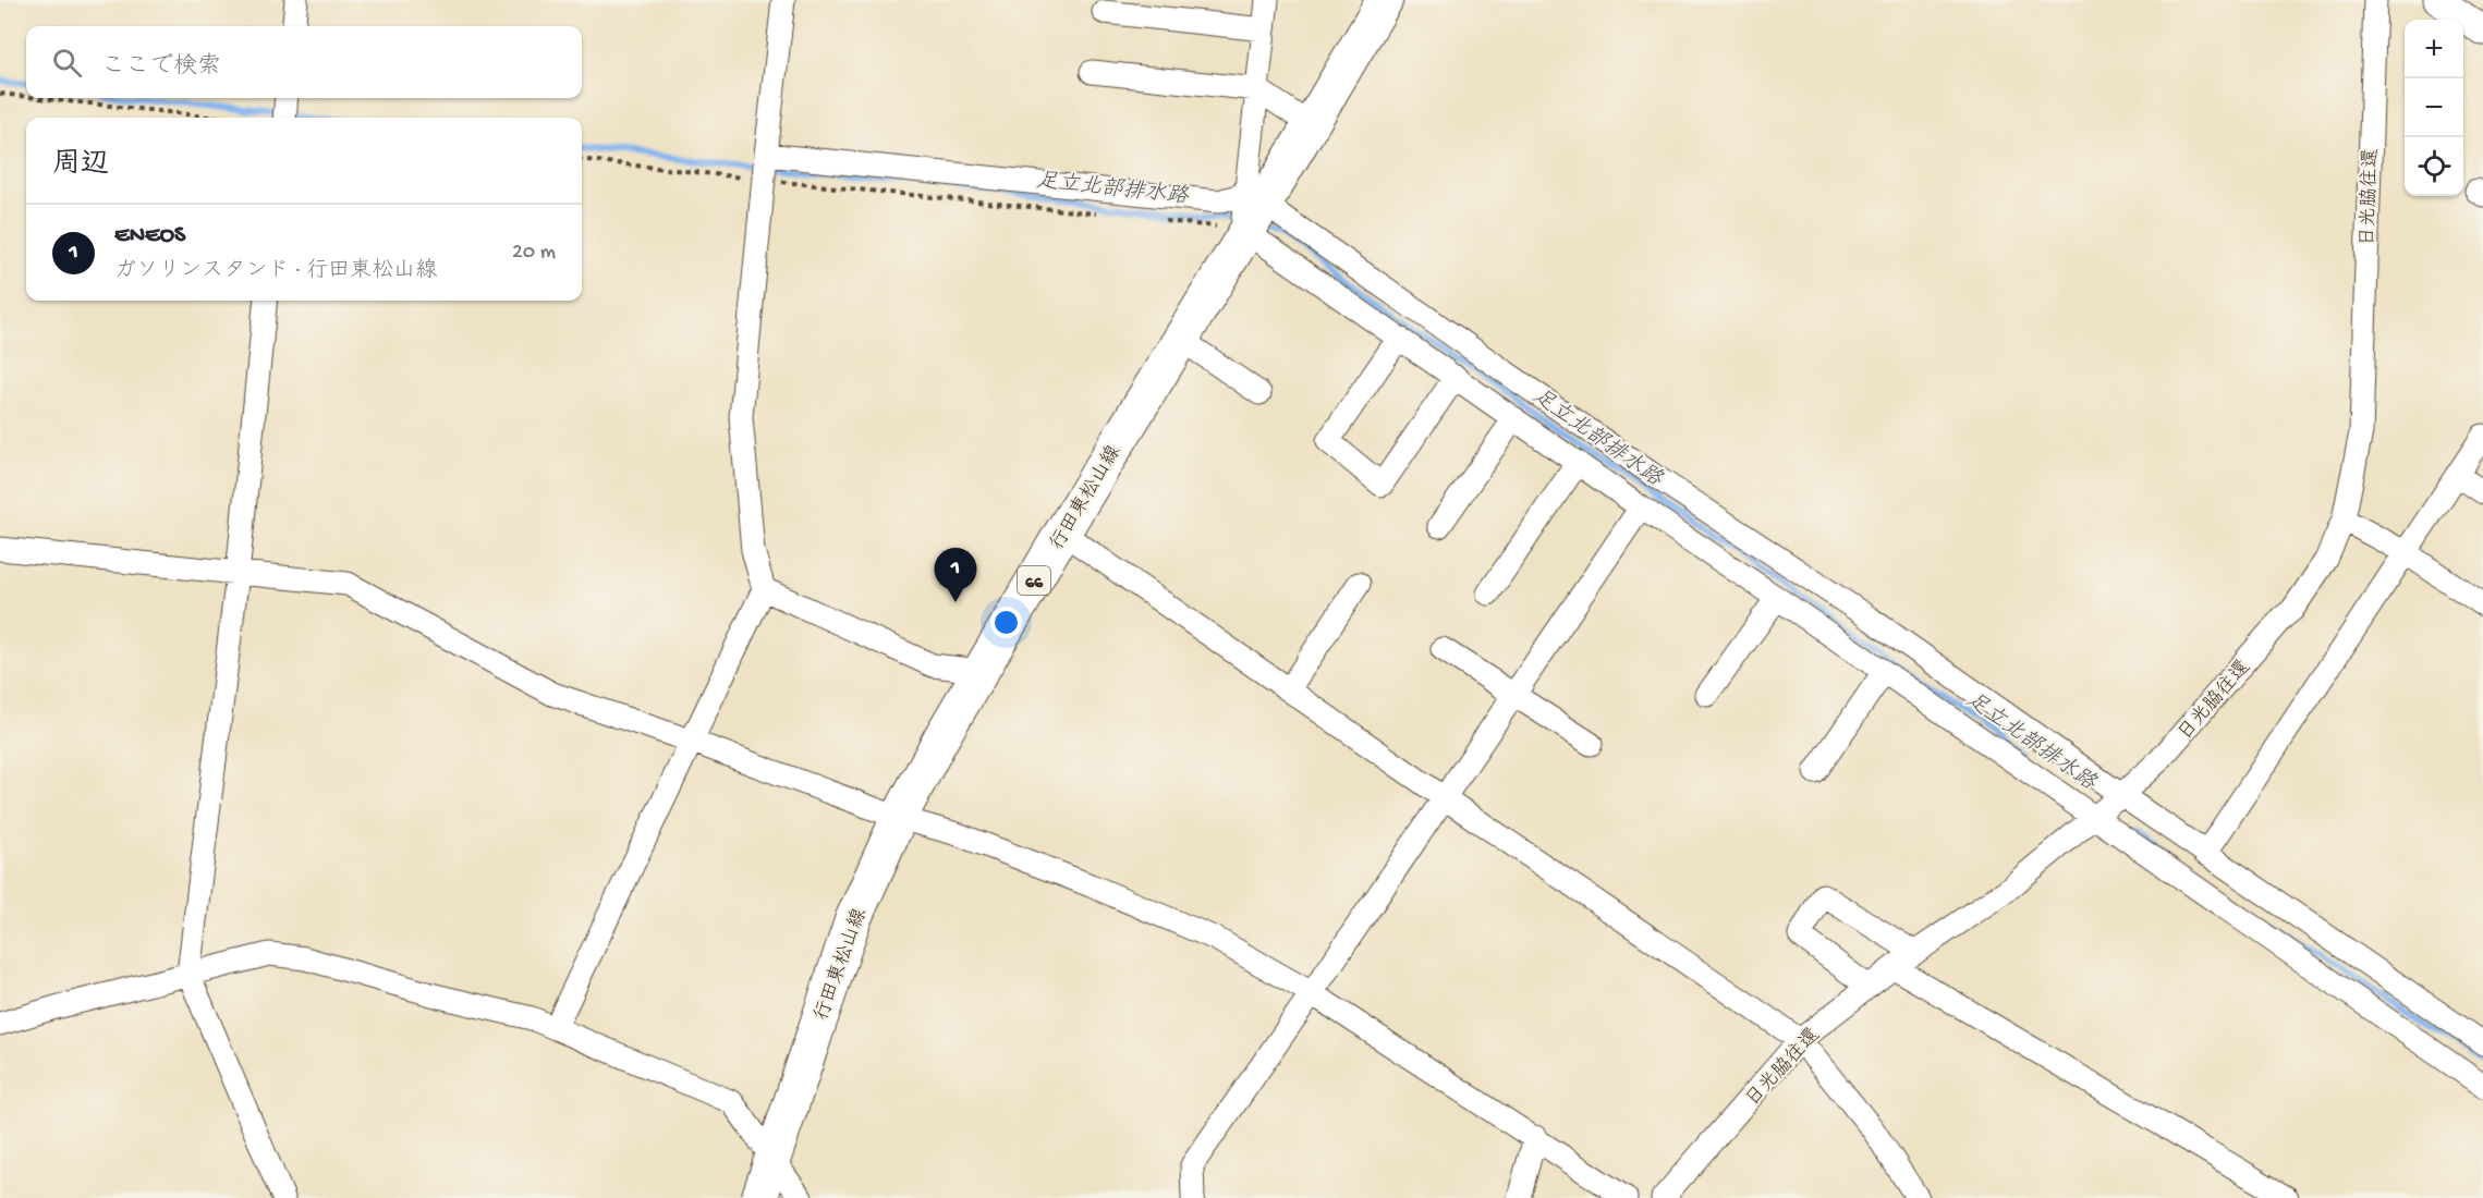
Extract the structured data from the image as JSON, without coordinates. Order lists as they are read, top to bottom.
{
  "streets": {
    "main road": ["行田東松山線", "66"],
    "street": ["日光脇往還"]
  },
  "water": ["足立北部排水路"],
  "page": {
    "map_buttons": ["+", "−"],
    "search": "ここで検索",
    "heading": "周辺",
    "list": [
      {
        "mark": "1",
        "name": "ENEOS",
        "note": "ガソリンスタンド · 行田東松山線",
        "value": "20 m"
      }
    ],
    "pins": "1"
  }
}
